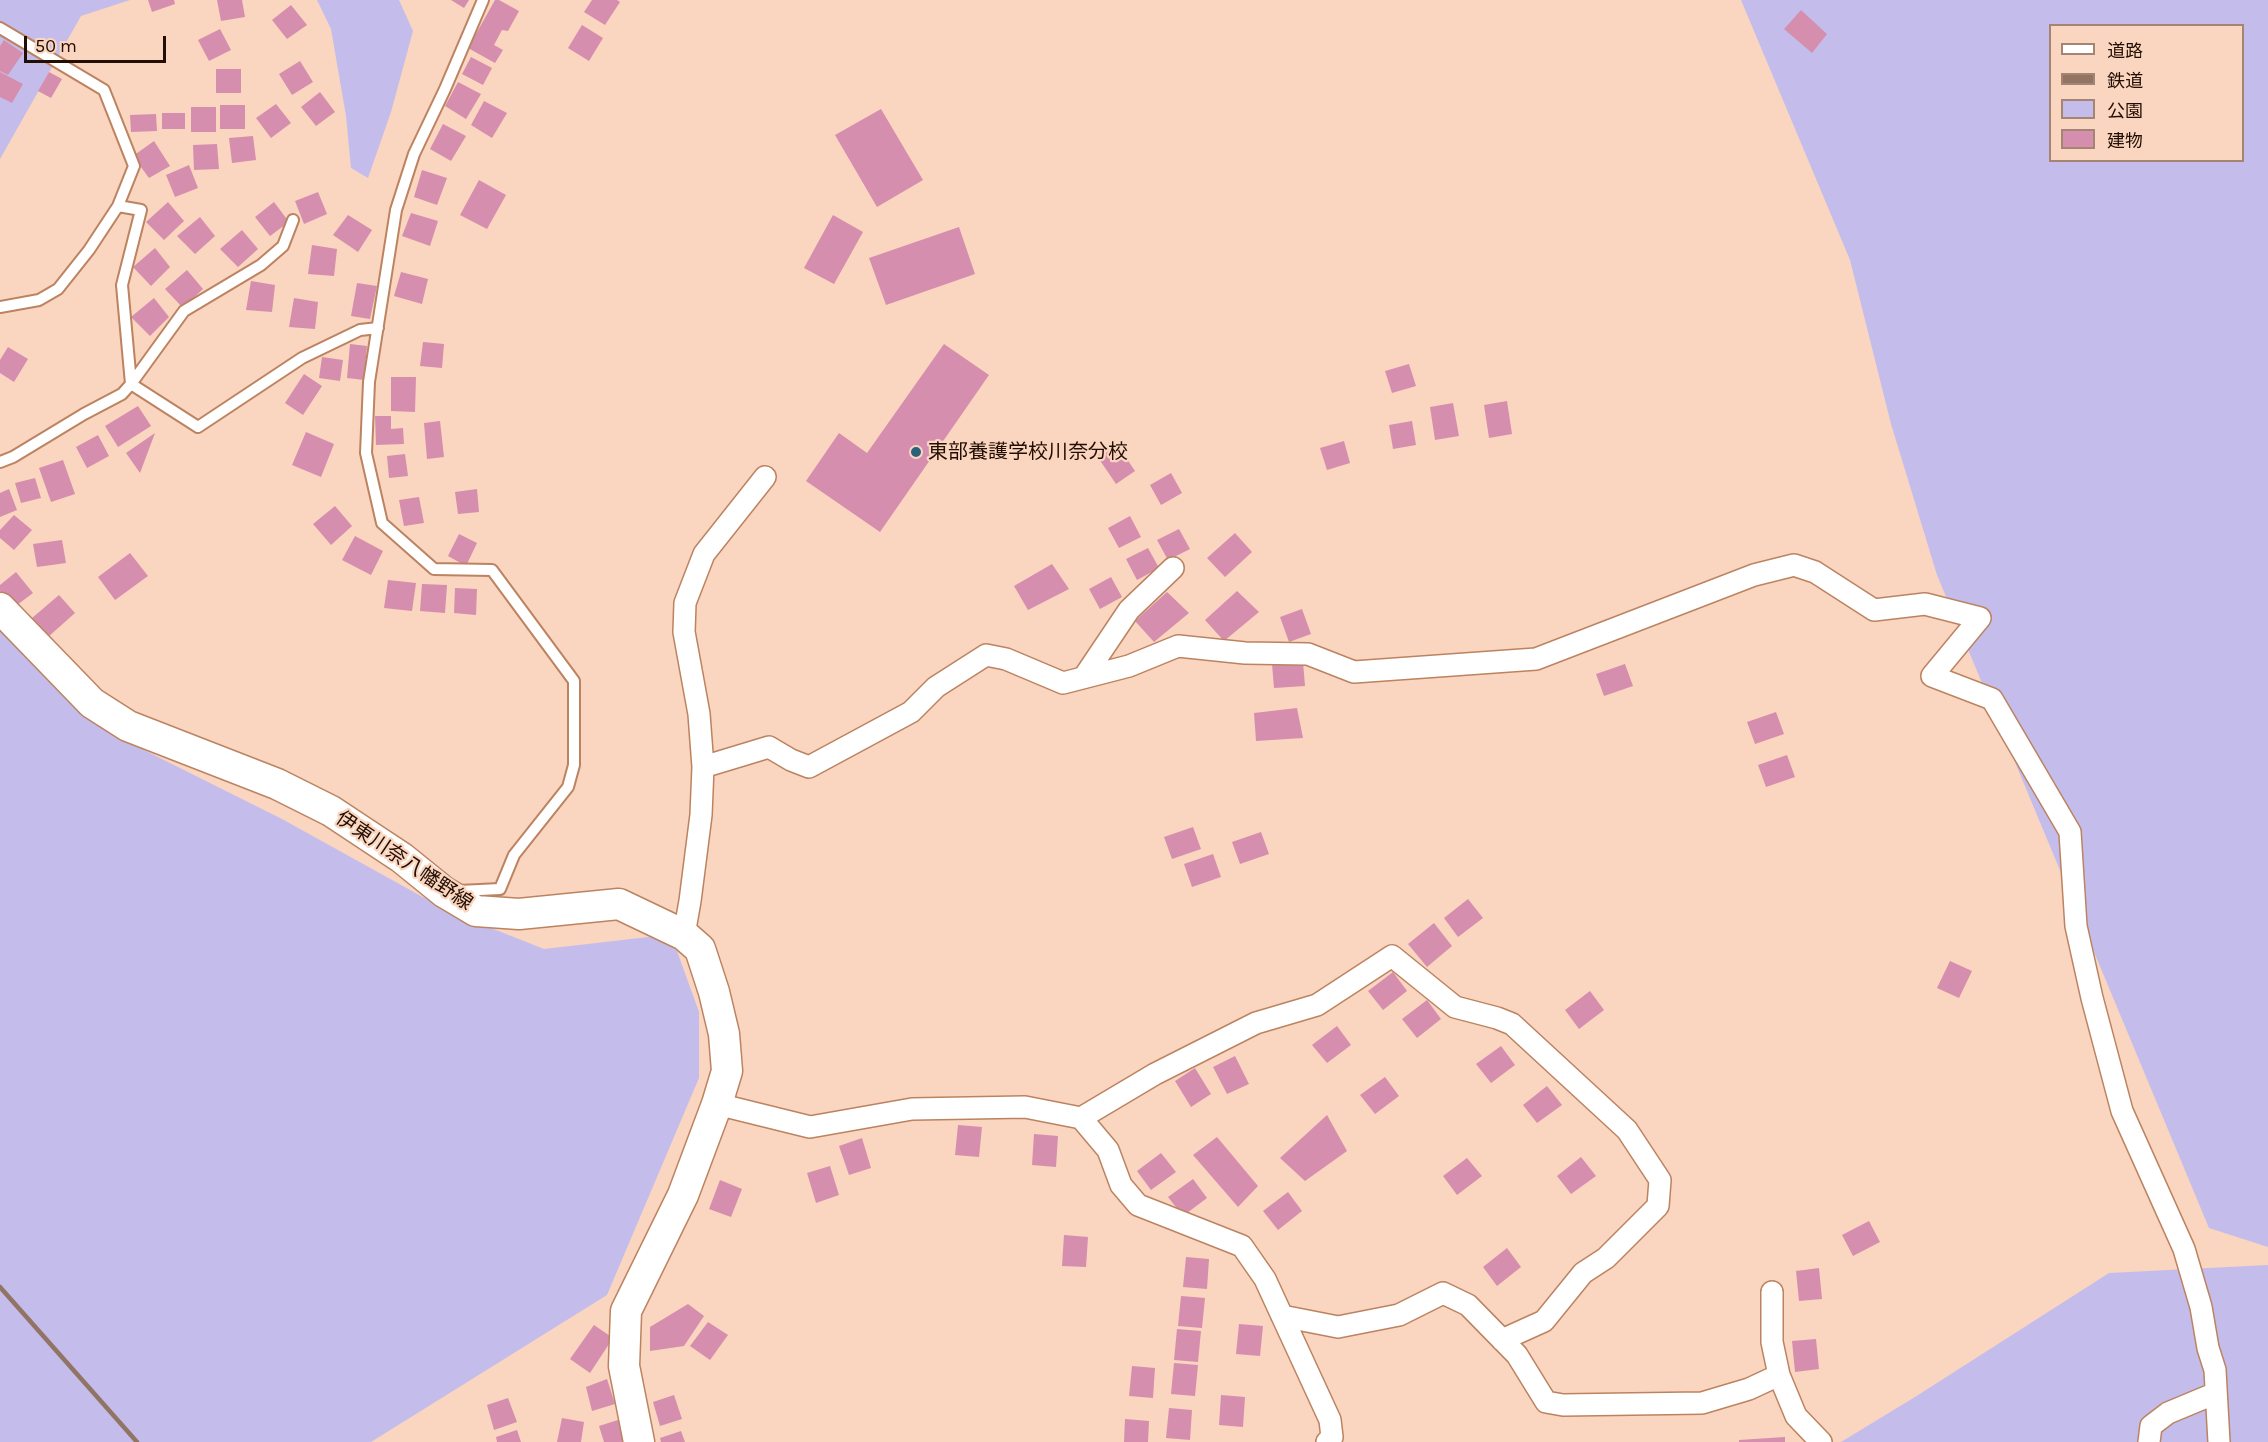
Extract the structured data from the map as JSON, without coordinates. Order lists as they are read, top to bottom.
{
  "streets": {
    "main road": ["伊東川奈八幡野線"]
  },
  "places": ["東部養護学校川奈分校"],
  "legend": [
    "道路",
    "鉄道",
    "公園",
    "建物"
  ],
  "scale_bar": "50 m"
}
